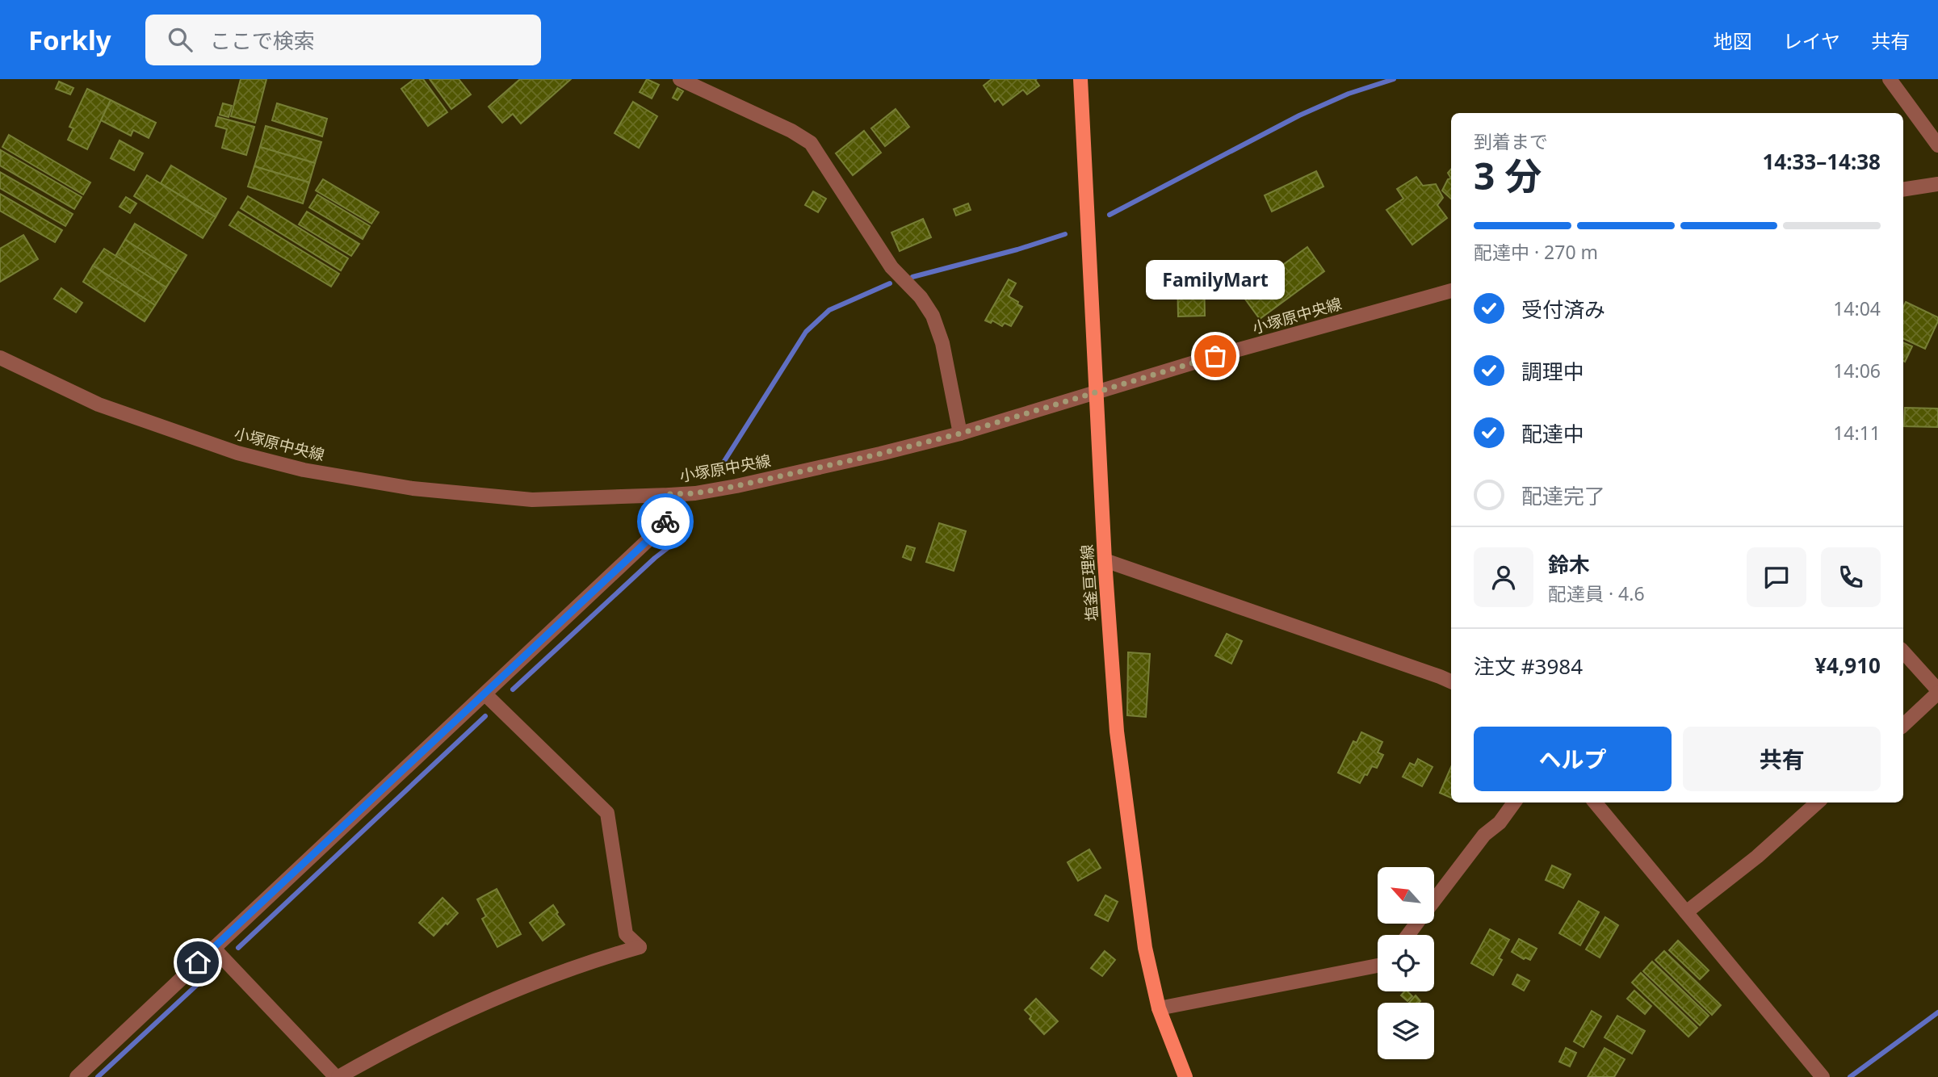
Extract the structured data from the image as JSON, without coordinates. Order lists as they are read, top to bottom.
{
  "streets": {
    "main road": ["塩釜亘理線"],
    "street": ["小塚原中央線"]
  },
  "crossings": [
    ["小塚原中央線", "塩釜亘理線"]
  ],
  "places": ["FamilyMart"],
  "north": "top left",
  "page": {
    "header": "Forkly",
    "search": "ここで検索",
    "nav": ["地図", "レイヤ", "共有"],
    "heading": ["3 分", "到着まで", "14:33–14:38"],
    "panel": [
      "鈴木",
      "配達員 · 4.6",
      "注文 #3984",
      "¥4,910"
    ],
    "bar": "配達中 · 270 m",
    "bubble": "FamilyMart",
    "list": [
      ["受付済み", "14:04"],
      ["調理中", "14:06"],
      ["配達中", "14:11"],
      "配達完了"
    ],
    "buttons": ["ヘルプ", "共有"]
  }
}
